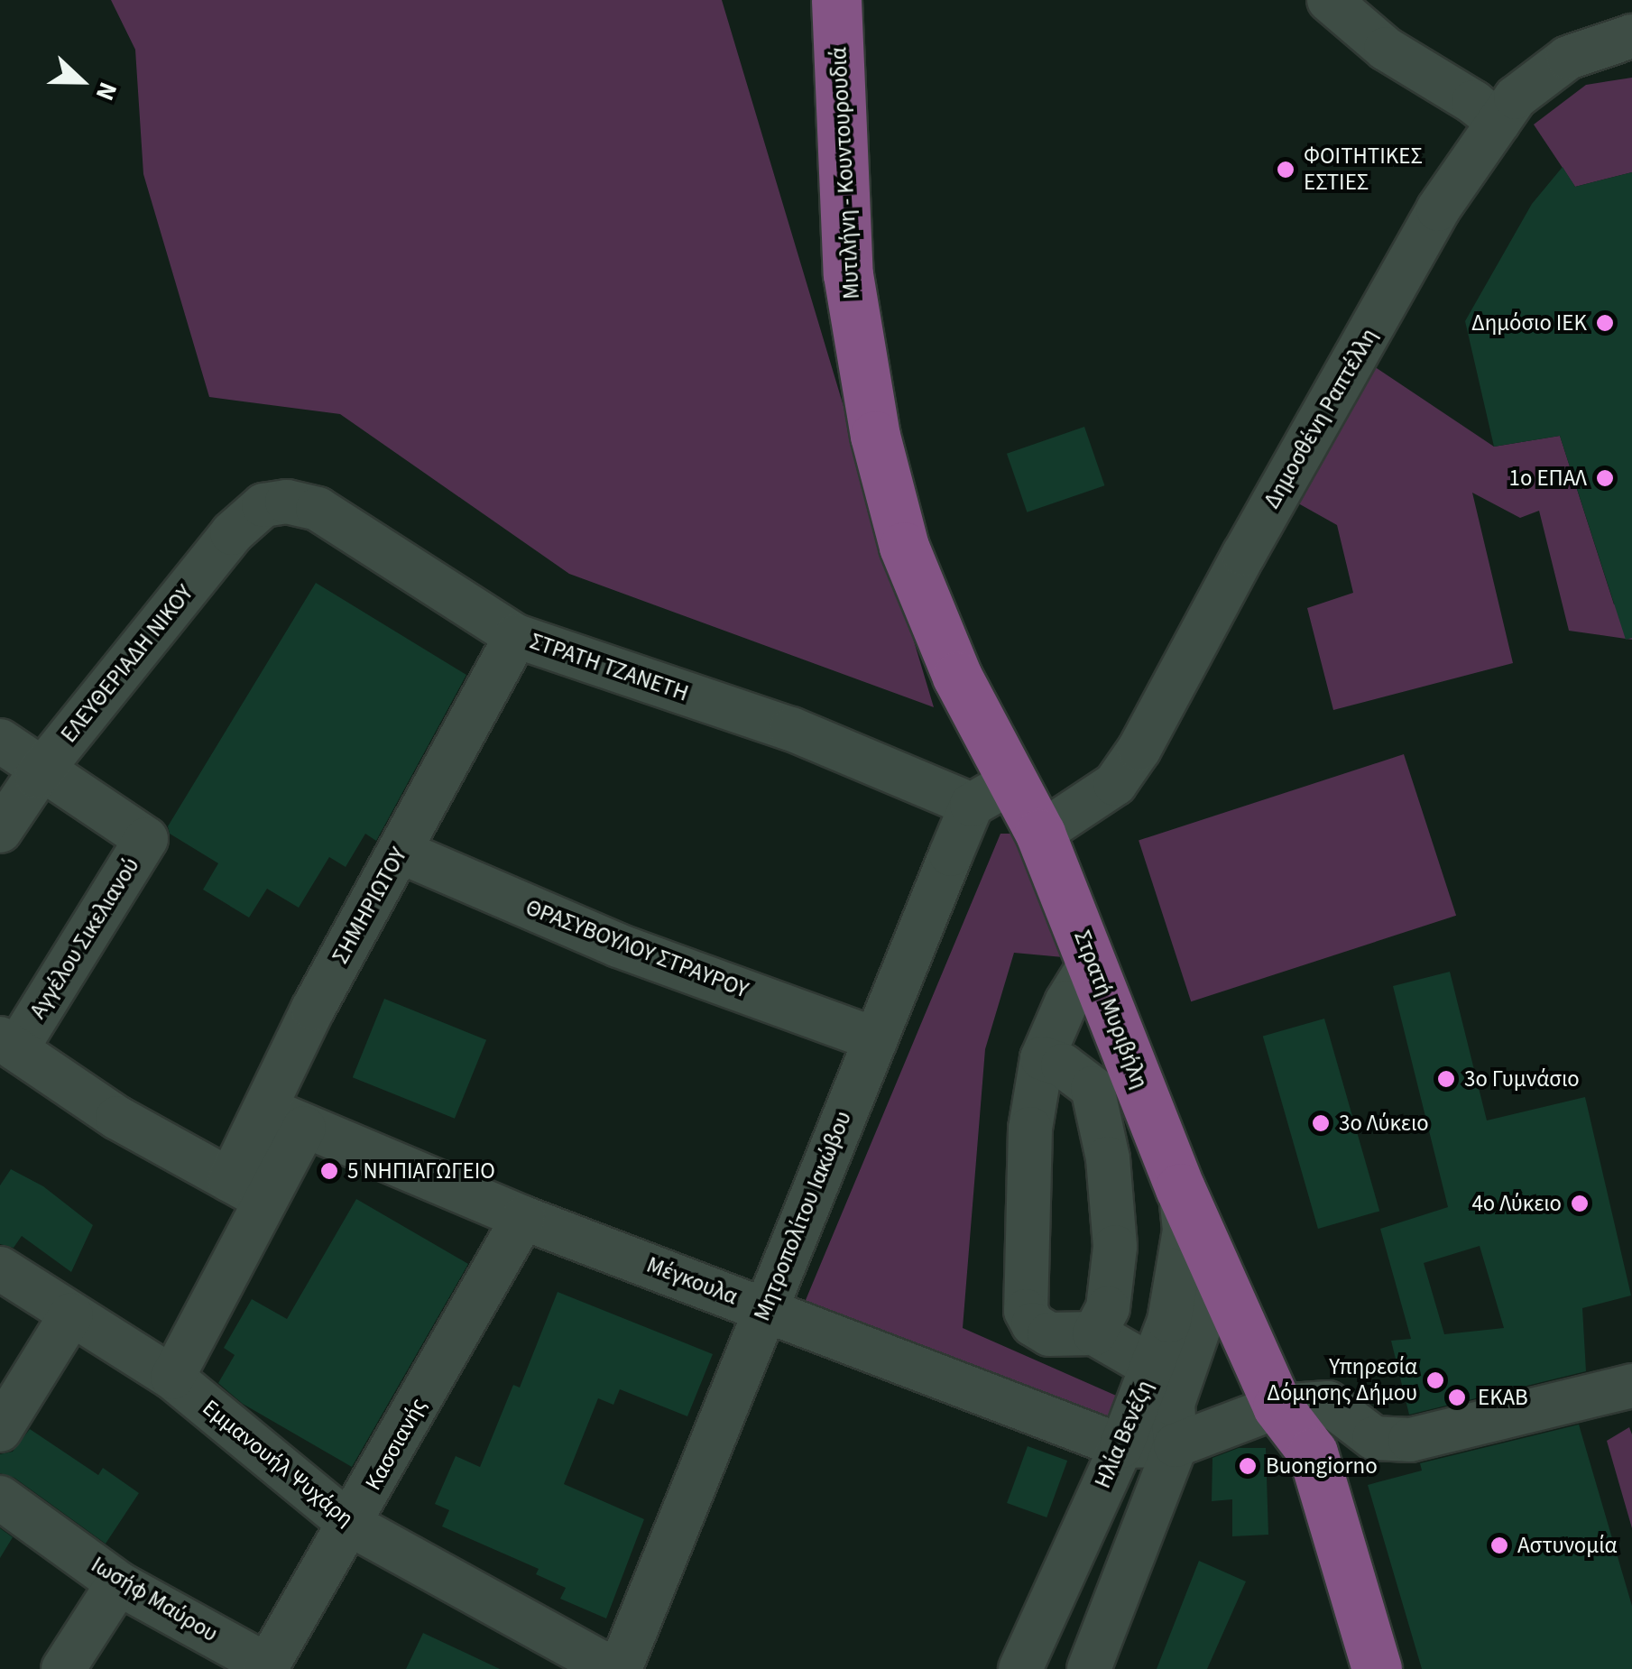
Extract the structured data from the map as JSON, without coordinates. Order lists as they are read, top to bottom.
{
  "streets": {
    "main road": ["Μυτιλήνη - Κουντουρουδιά", "Στρατή Μυριβήλη"],
    "street": [
      "Δημοσθένη Ραπτέλλη",
      "ΕΛΕΥΘΕΡΙΑΔΗ ΝΙΚΟΥ",
      "ΣΤΡΑΤΗ ΤΖΑΝΕΤΗ",
      "ΣΗΜΗΡΙΩΤΟΥ",
      "Αγγέλου Σικελιανού",
      "ΘΡΑΣΥΒΟΥΛΟΥ ΣΤΡΑΥΡΟΥ",
      "Μητροπολίτου Ιακώβου",
      "Μέγκουλα",
      "Ηλία Βενέζη",
      "Κασσιανής",
      "Εμμανουήλ Ψυχάρη",
      "Ιωσήφ Μαύρου"
    ]
  },
  "crossings": [
    ["Μυτιλήνη - Κουντουρουδιά", "Στρατή Μυριβήλη"],
    ["Δημοσθένη Ραπτέλλη", "Στρατή Μυριβήλη"],
    ["ΕΛΕΥΘΕΡΙΑΔΗ ΝΙΚΟΥ", "ΣΤΡΑΤΗ ΤΖΑΝΕΤΗ"],
    ["ΕΛΕΥΘΕΡΙΑΔΗ ΝΙΚΟΥ", "Αγγέλου Σικελιανού"],
    ["ΣΤΡΑΤΗ ΤΖΑΝΕΤΗ", "ΣΗΜΗΡΙΩΤΟΥ"],
    ["ΣΤΡΑΤΗ ΤΖΑΝΕΤΗ", "Στρατή Μυριβήλη"],
    ["ΣΤΡΑΤΗ ΤΖΑΝΕΤΗ", "Μητροπολίτου Ιακώβου"],
    ["ΣΗΜΗΡΙΩΤΟΥ", "ΘΡΑΣΥΒΟΥΛΟΥ ΣΤΡΑΥΡΟΥ"],
    ["ΣΗΜΗΡΙΩΤΟΥ", "Μέγκουλα"],
    ["ΣΗΜΗΡΙΩΤΟΥ", "Εμμανουήλ Ψυχάρη"],
    ["ΘΡΑΣΥΒΟΥΛΟΥ ΣΤΡΑΥΡΟΥ", "Μητροπολίτου Ιακώβου"],
    ["Στρατή Μυριβήλη", "Μητροπολίτου Ιακώβου"],
    ["Στρατή Μυριβήλη", "Ηλία Βενέζη"],
    ["Μητροπολίτου Ιακώβου", "Μέγκουλα"],
    ["Μέγκουλα", "Ηλία Βενέζη"],
    ["Μέγκουλα", "Κασσιανής"],
    ["Κασσιανής", "Εμμανουήλ Ψυχάρη"],
    ["Κασσιανής", "Ιωσήφ Μαύρου"]
  ],
  "places": [
    "ΦΟΙΤΗΤΙΚΕΣ ΕΣΤΙΕΣ",
    "Δημόσιο ΙΕΚ",
    "1ο ΕΠΑΛ",
    "3ο Γυμνάσιο",
    "3ο Λύκειο",
    "5 ΝΗΠΙΑΓΩΓΕΙΟ",
    "4ο Λύκειο",
    "Υπηρεσία Δόμησης Δήμου",
    "ΕΚΑΒ",
    "Buongiorno",
    "Αστυνομία"
  ],
  "north": "right"
}
